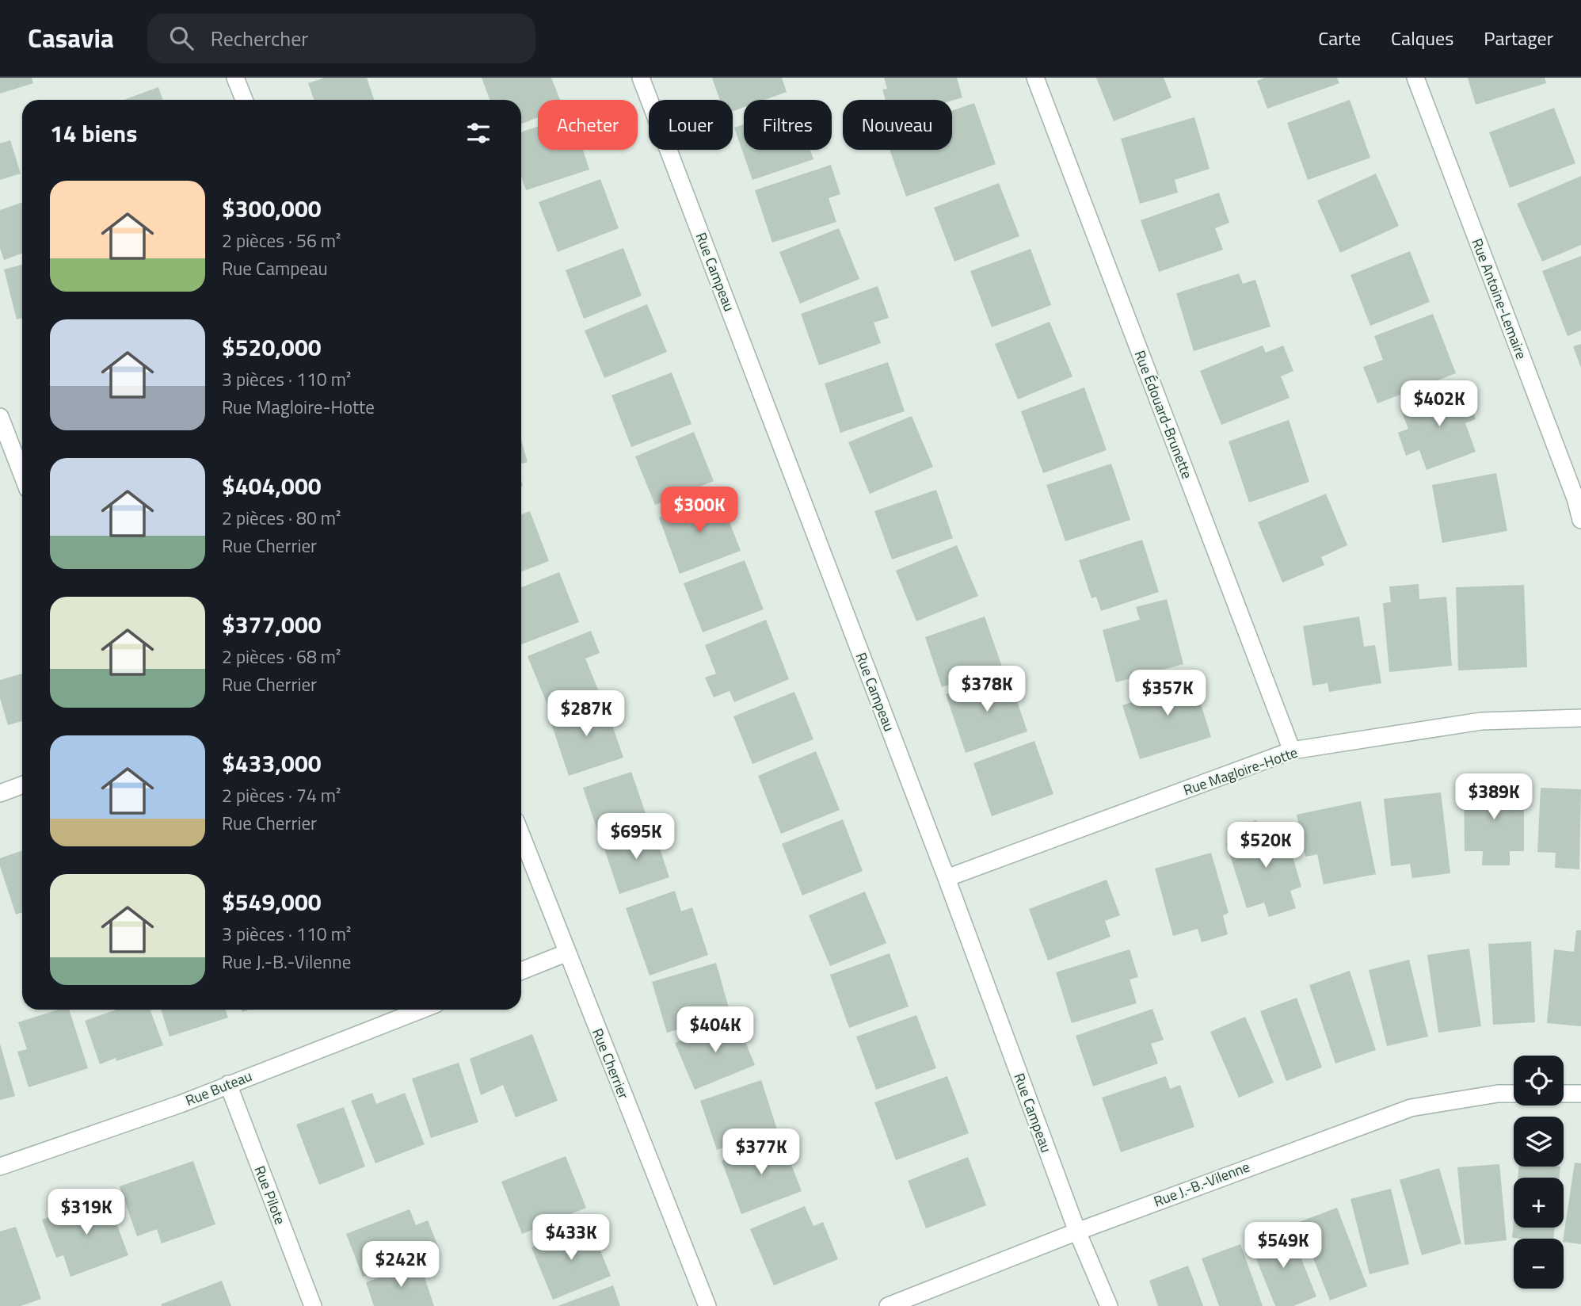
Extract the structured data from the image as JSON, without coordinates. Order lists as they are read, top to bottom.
{
  "streets": {
    "street": [
      "Rue Campeau",
      "Rue Antoine-Lemaire",
      "Rue Édouard-Brunette",
      "Rue Magloire-Hotte",
      "Rue Cherrier",
      "Rue Buteau",
      "Rue J.-B.-Vilenne",
      "Rue Pilote"
    ]
  },
  "crossings": [
    ["Rue Campeau", "Rue Magloire-Hotte"],
    ["Rue Campeau", "Rue J.-B.-Vilenne"],
    ["Rue Édouard-Brunette", "Rue Magloire-Hotte"],
    ["Rue Buteau", "Rue Pilote"]
  ],
  "page": {
    "header": "Casavia",
    "search": "Rechercher",
    "nav": ["Carte", "Calques", "Partager"],
    "chip": [
      "Acheter",
      "Louer",
      "Filtres",
      "Nouveau"
    ],
    "heading": "14 biens",
    "list": [
      {
        "name": "$300,000",
        "note": "2 pièces · 56 m² · Rue Campeau"
      },
      {
        "name": "$520,000",
        "note": "3 pièces · 110 m² · Rue Magloire-Hotte"
      },
      {
        "name": "$404,000",
        "note": "2 pièces · 80 m² · Rue Cherrier"
      },
      {
        "name": "$377,000",
        "note": "2 pièces · 68 m² · Rue Cherrier"
      },
      {
        "name": "$433,000",
        "note": "2 pièces · 74 m² · Rue Cherrier"
      },
      {
        "name": "$549,000",
        "note": "3 pièces · 110 m² · Rue J.-B.-Vilenne"
      }
    ],
    "price": [
      "$402K",
      "$300K",
      "$378K",
      "$357K",
      "$287K",
      "$389K",
      "$695K",
      "$520K",
      "$404K",
      "$377K",
      "$319K",
      "$433K",
      "$549K",
      "$242K"
    ],
    "map_buttons": ["+", "−"]
  }
}
